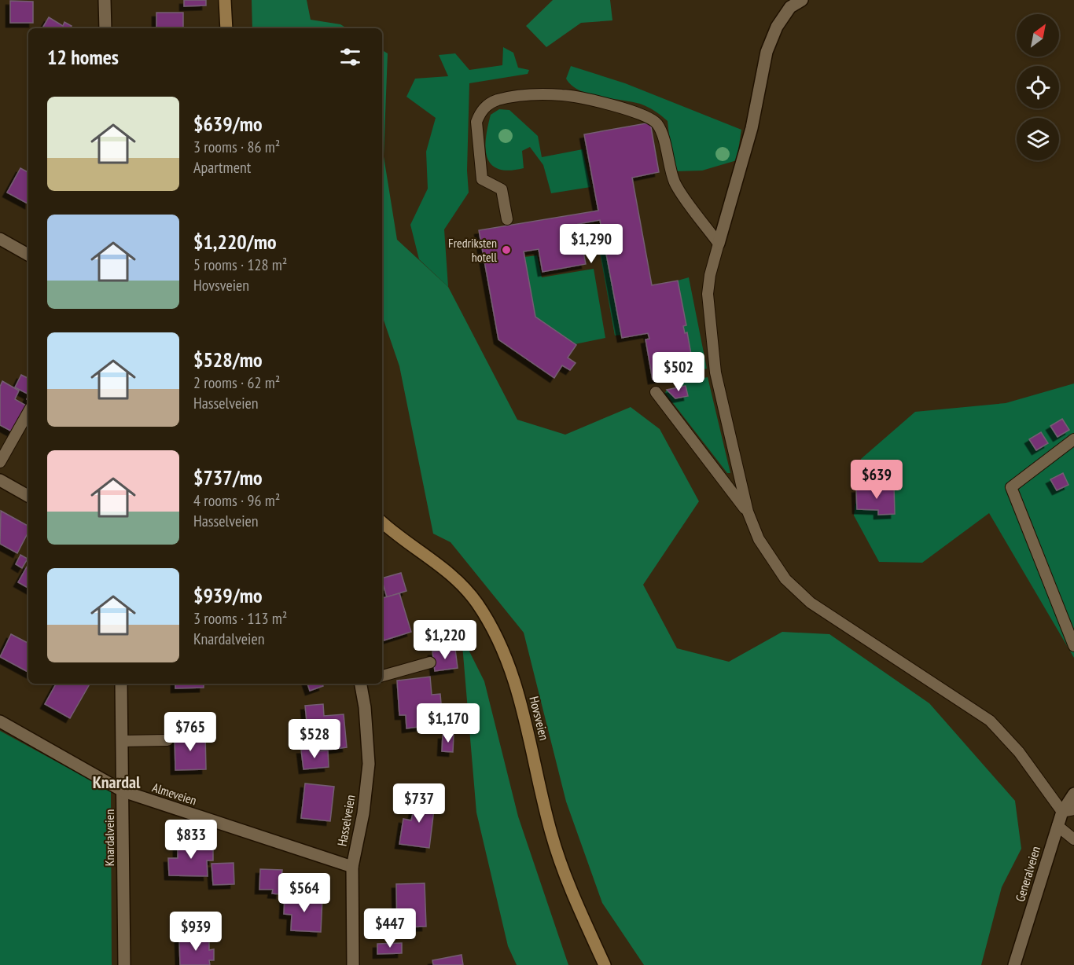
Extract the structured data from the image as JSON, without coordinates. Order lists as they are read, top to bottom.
{
  "streets": {
    "street": [
      "Hovsveien",
      "Almeveien",
      "Hasselveien",
      "Knardalveien",
      "Generalveien"
    ]
  },
  "crossings": [
    ["Almeveien", "Hasselveien"],
    ["Almeveien", "Knardalveien"]
  ],
  "districts": ["Knardal"],
  "places": ["Fredriksten hotell"],
  "north": "top right",
  "page": {
    "heading": "12 homes",
    "list": [
      {
        "name": "$639/mo",
        "note": "3 rooms · 86 m² · Apartment"
      },
      {
        "name": "$1,220/mo",
        "note": "5 rooms · 128 m² · Hovsveien"
      },
      {
        "name": "$528/mo",
        "note": "2 rooms · 62 m² · Hasselveien"
      },
      {
        "name": "$737/mo",
        "note": "4 rooms · 96 m² · Hasselveien"
      },
      {
        "name": "$939/mo",
        "note": "3 rooms · 113 m² · Knardalveien"
      }
    ],
    "price": [
      "$1,290",
      "$502",
      "$639",
      "$1,220",
      "$1,170",
      "$765",
      "$528",
      "$737",
      "$833",
      "$564",
      "$447",
      "$939"
    ]
  }
}
